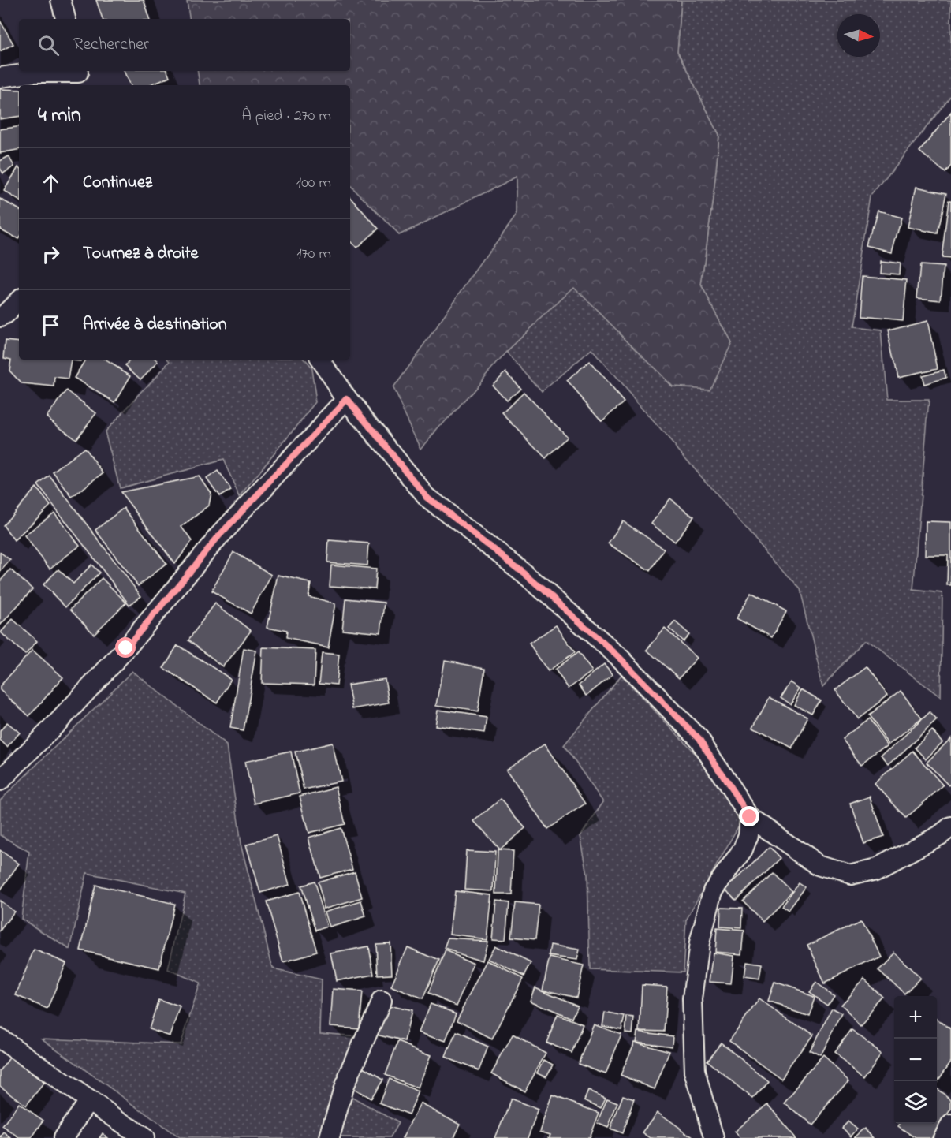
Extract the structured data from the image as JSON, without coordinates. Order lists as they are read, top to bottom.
{
  "north": "right",
  "page": {
    "search": "Rechercher",
    "heading": ["4 min", "À pied · 270 m"],
    "list": [
      ["Continuez", "100 m"],
      ["Tournez à droite", "170 m"],
      "Arrivée à destination"
    ],
    "map_buttons": ["+", "−"]
  }
}
